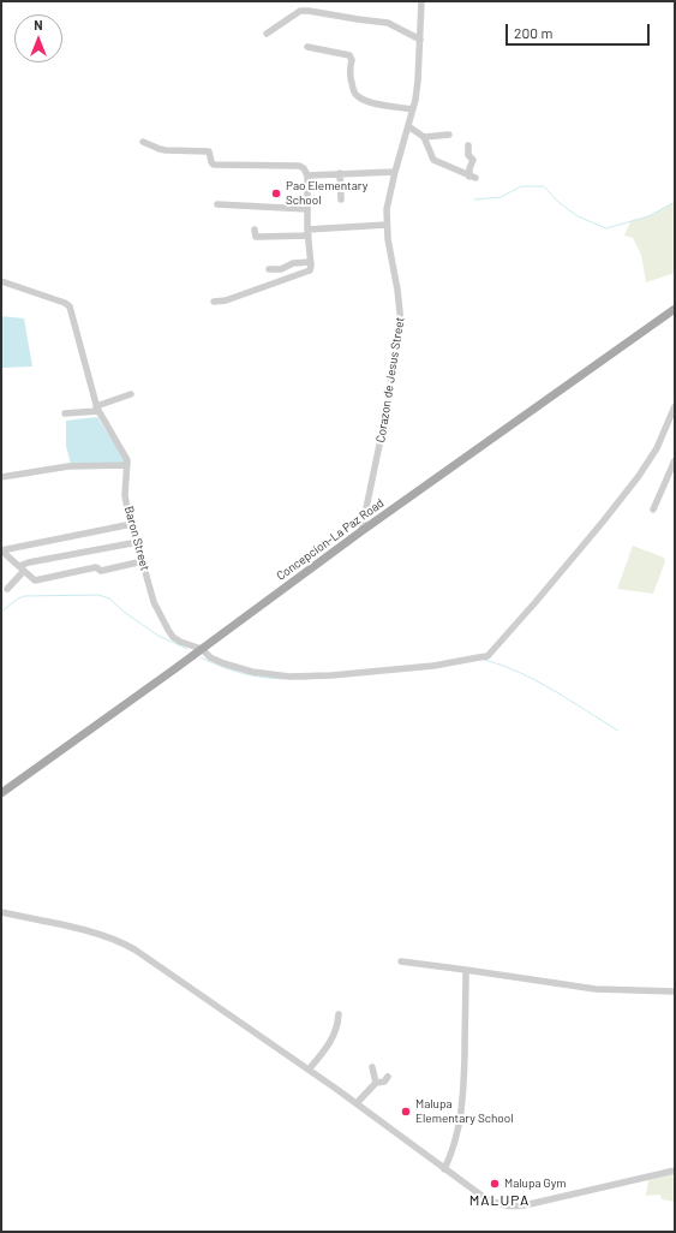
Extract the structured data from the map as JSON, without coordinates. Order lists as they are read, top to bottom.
{
  "streets": {
    "main road": ["Concepcion-La Paz Road"],
    "street": ["Corazon de Jesus Street", "Baron Street"]
  },
  "crossings": [
    ["Corazon de Jesus Street", "Concepcion-La Paz Road"],
    ["Baron Street", "Concepcion-La Paz Road"]
  ],
  "districts": ["MALUPA"],
  "places": ["Pao Elementary School", "Malupa Elementary School", "Malupa Gym"],
  "scale_bar": "200 m",
  "north": "top"
}
